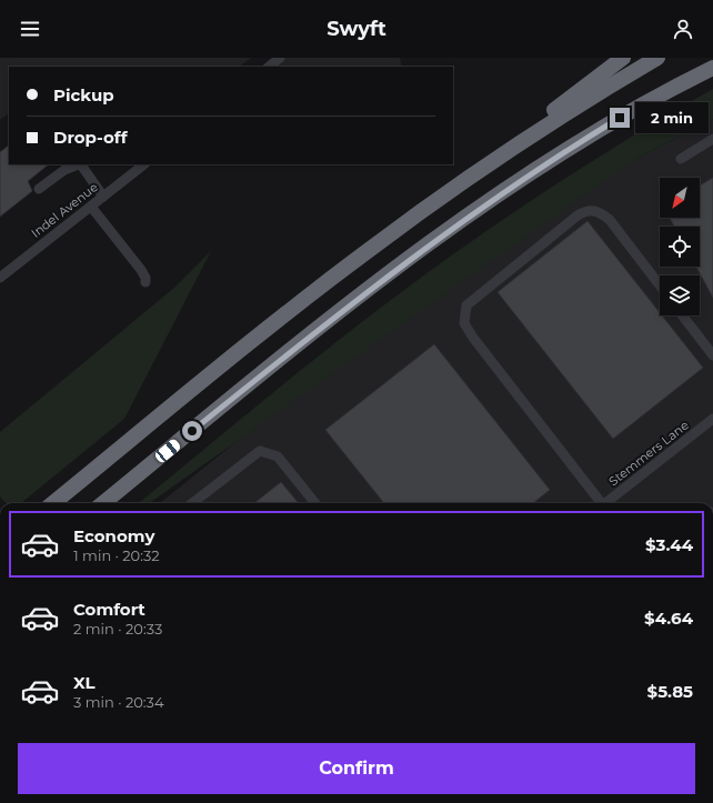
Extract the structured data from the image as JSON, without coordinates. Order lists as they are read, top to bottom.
{
  "streets": {
    "street": ["Indel Avenue", "Stemmers Lane"]
  },
  "north": "bottom left",
  "page": {
    "header": "Swyft",
    "banner": ["Pickup", "Drop-off"],
    "bubble": "2 min",
    "list": [
      {
        "name": "Economy",
        "note": "1 min · 20:32",
        "value": "$3.44"
      },
      {
        "name": "Comfort",
        "note": "2 min · 20:33",
        "value": "$4.64"
      },
      {
        "name": "XL",
        "note": "3 min · 20:34",
        "value": "$5.85"
      }
    ],
    "buttons": "Confirm"
  }
}
